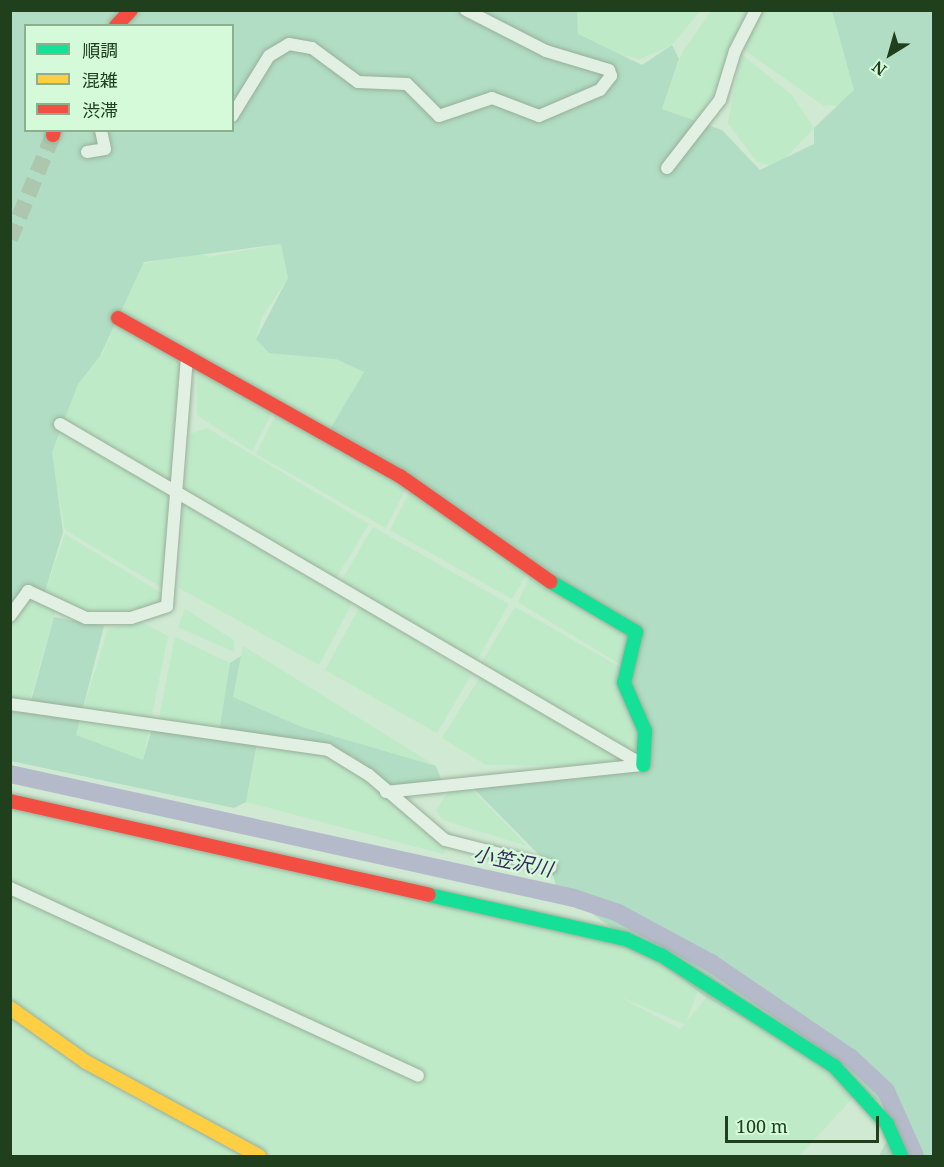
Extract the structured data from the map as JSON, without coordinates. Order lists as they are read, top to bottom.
{
  "water": ["小笠沢川"],
  "legend": ["順調", "混雑", "渋滞"],
  "scale_bar": "100 m",
  "north": "bottom left"
}
